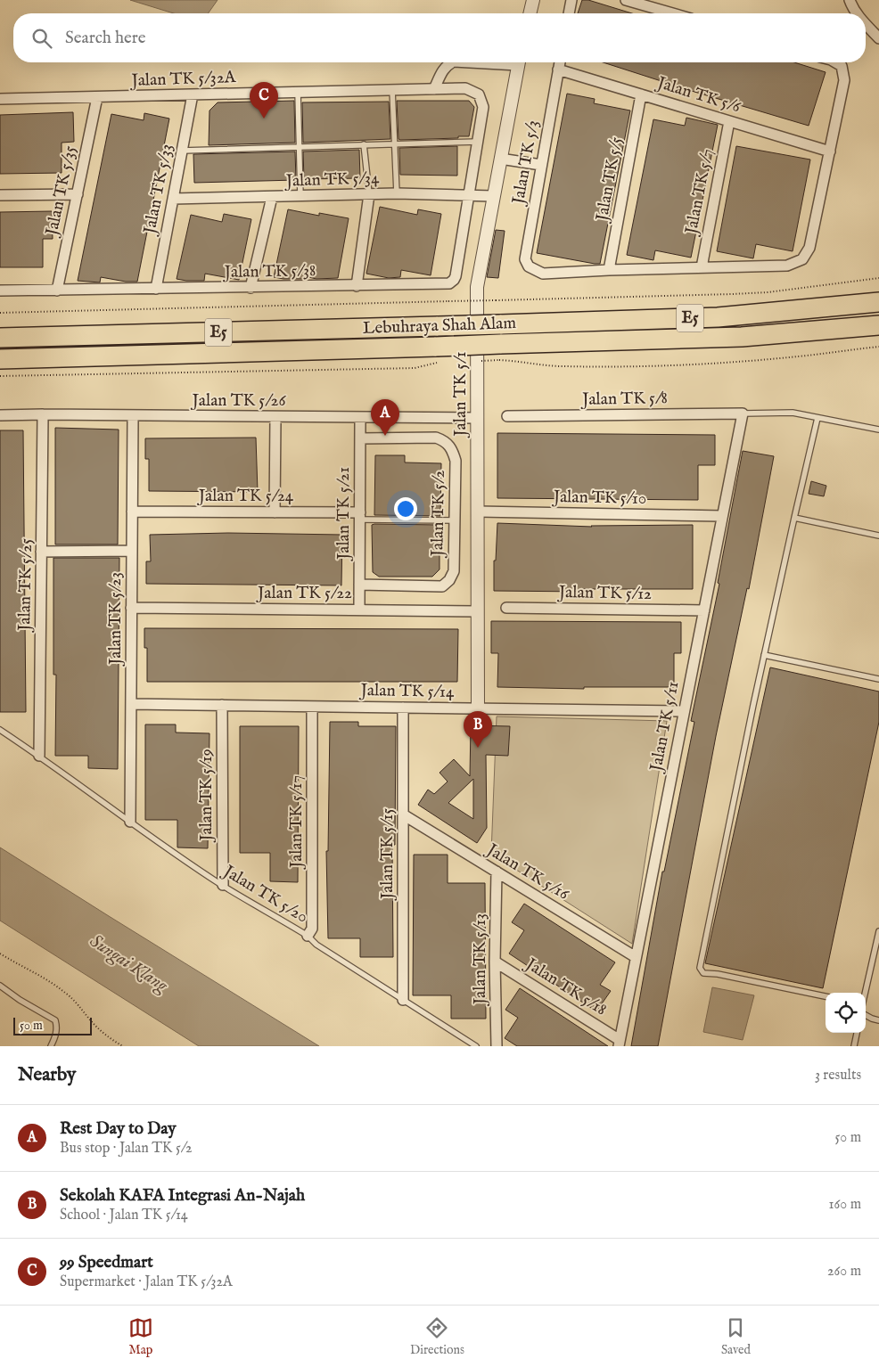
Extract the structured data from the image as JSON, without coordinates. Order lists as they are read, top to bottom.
{
  "streets": {
    "highway": ["E5", "Lebuhraya Shah Alam"],
    "street": [
      "Jalan TK 5/32A",
      "Jalan TK 5/6",
      "Jalan TK 5/3",
      "Jalan TK 5/5",
      "Jalan TK 5/34",
      "Jalan TK 5/33",
      "Jalan TK 5/35",
      "Jalan TK 5/7",
      "Jalan TK 5/38",
      "Jalan TK 5/1",
      "Jalan TK 5/8",
      "Jalan TK 5/26",
      "Jalan TK 5/24",
      "Jalan TK 5/10",
      "Jalan TK 5/21",
      "Jalan TK 5/2",
      "Jalan TK 5/25",
      "Jalan TK 5/22",
      "Jalan TK 5/12",
      "Jalan TK 5/23",
      "Jalan TK 5/14",
      "Jalan TK 5/11",
      "Jalan TK 5/19",
      "Jalan TK 5/17",
      "Jalan TK 5/15",
      "Jalan TK 5/16",
      "Jalan TK 5/13",
      "Jalan TK 5/18"
    ],
    "lane": ["Jalan TK 5/20"]
  },
  "crossings": [
    ["Jalan TK 5/32A", "Jalan TK 5/34"],
    ["Jalan TK 5/32A", "Jalan TK 5/33"],
    ["Jalan TK 5/32A", "Jalan TK 5/35"],
    ["Jalan TK 5/32A", "Jalan TK 5/38"],
    ["Jalan TK 5/6", "Jalan TK 5/3"],
    ["Jalan TK 5/6", "Jalan TK 5/5"],
    ["Jalan TK 5/6", "Jalan TK 5/7"],
    ["Jalan TK 5/3", "Jalan TK 5/5"],
    ["Jalan TK 5/34", "Jalan TK 5/33"],
    ["Jalan TK 5/34", "Jalan TK 5/38"],
    ["Jalan TK 5/34", "Jalan TK 5/1"],
    ["Jalan TK 5/33", "Jalan TK 5/38"],
    ["Jalan TK 5/35", "Jalan TK 5/38"],
    ["Jalan TK 5/1", "Jalan TK 5/26"],
    ["Jalan TK 5/1", "Jalan TK 5/10"],
    ["Jalan TK 5/1", "Jalan TK 5/22"],
    ["Jalan TK 5/1", "Jalan TK 5/14"],
    ["Jalan TK 5/8", "Jalan TK 5/11"],
    ["Jalan TK 5/26", "Jalan TK 5/21"],
    ["Jalan TK 5/26", "Jalan TK 5/25"],
    ["Jalan TK 5/26", "Jalan TK 5/23"],
    ["Jalan TK 5/24", "Jalan TK 5/21"],
    ["Jalan TK 5/24", "Jalan TK 5/23"],
    ["Jalan TK 5/10", "Jalan TK 5/11"],
    ["Jalan TK 5/21", "Jalan TK 5/2"],
    ["Jalan TK 5/21", "Jalan TK 5/22"],
    ["Jalan TK 5/25", "Jalan TK 5/20"],
    ["Jalan TK 5/22", "Jalan TK 5/23"],
    ["Jalan TK 5/12", "Jalan TK 5/11"],
    ["Jalan TK 5/23", "Jalan TK 5/14"],
    ["Jalan TK 5/23", "Jalan TK 5/20"],
    ["Jalan TK 5/14", "Jalan TK 5/11"],
    ["Jalan TK 5/14", "Jalan TK 5/19"],
    ["Jalan TK 5/14", "Jalan TK 5/17"],
    ["Jalan TK 5/14", "Jalan TK 5/15"],
    ["Jalan TK 5/11", "Jalan TK 5/16"],
    ["Jalan TK 5/11", "Jalan TK 5/18"],
    ["Jalan TK 5/19", "Jalan TK 5/20"],
    ["Jalan TK 5/17", "Jalan TK 5/20"],
    ["Jalan TK 5/15", "Jalan TK 5/16"],
    ["Jalan TK 5/15", "Jalan TK 5/20"],
    ["Jalan TK 5/16", "Jalan TK 5/13"],
    ["Jalan TK 5/13", "Jalan TK 5/18"]
  ],
  "water": ["Sungai Klang"],
  "scale_bar": "50 m",
  "page": {
    "search": "Search here",
    "pins": ["C", "A", "B"],
    "scale": "50 m",
    "heading": ["Nearby", "3 results"],
    "list": [
      {
        "mark": "A",
        "name": "Rest Day to Day",
        "note": "Bus stop · Jalan TK 5/2",
        "value": "50 m"
      },
      {
        "mark": "B",
        "name": "Sekolah KAFA Integrasi An-Najah",
        "note": "School · Jalan TK 5/14",
        "value": "160 m"
      },
      {
        "mark": "C",
        "name": "99 Speedmart",
        "note": "Supermarket · Jalan TK 5/32A",
        "value": "260 m"
      }
    ],
    "nav": ["Map", "Directions", "Saved"]
  }
}
